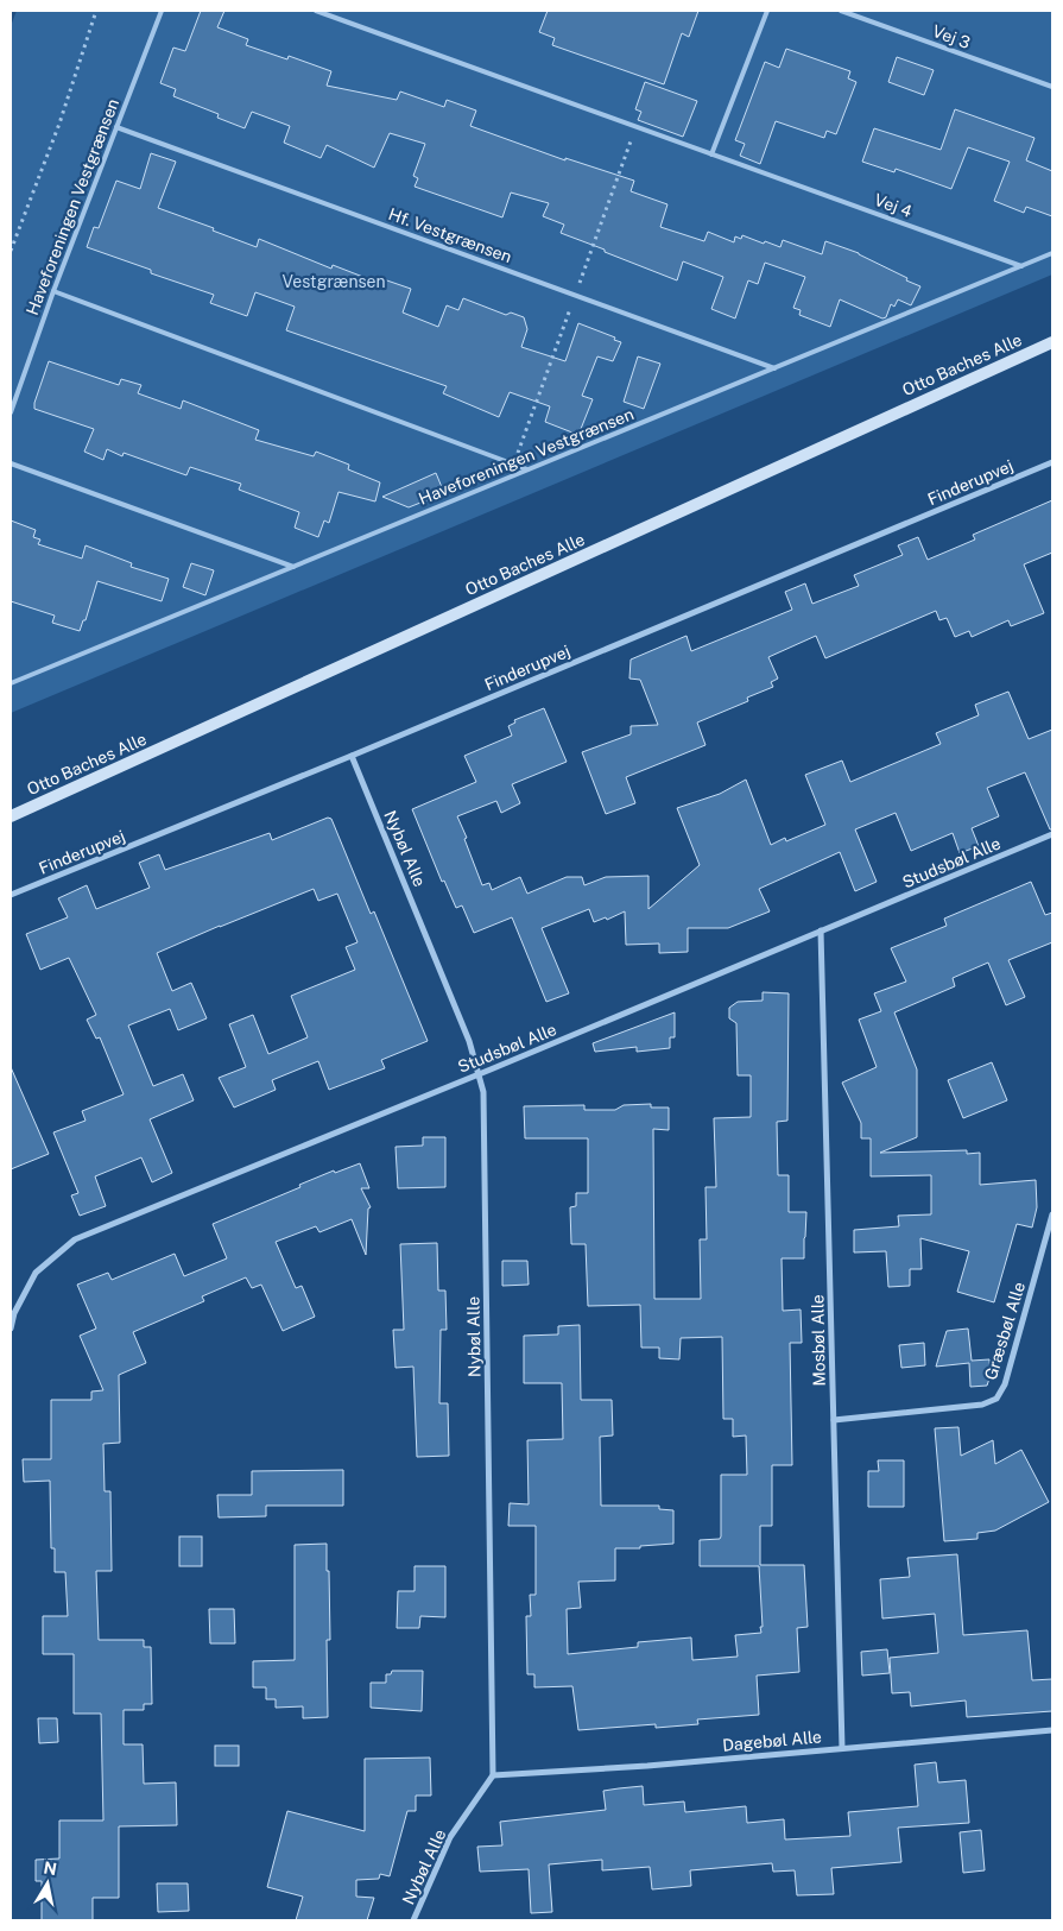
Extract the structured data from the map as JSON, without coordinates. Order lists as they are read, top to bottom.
{
  "streets": {
    "street": [
      "Otto Baches Alle",
      "Finderupvej",
      "Nybøl Alle",
      "Studsbøl Alle",
      "Græsbøl Alle",
      "Mosbøl Alle",
      "Dagebøl Alle"
    ],
    "lane": [
      "Vej 3",
      "Vej 4",
      "Haveforeningen Vestgrænsen",
      "Hf. Vestgrænsen"
    ]
  },
  "crossings": [
    ["Vej 4", "Haveforeningen Vestgrænsen"],
    ["Haveforeningen Vestgrænsen", "Hf. Vestgrænsen"],
    ["Finderupvej", "Nybøl Alle"],
    ["Nybøl Alle", "Studsbøl Alle"],
    ["Nybøl Alle", "Dagebøl Alle"],
    ["Studsbøl Alle", "Mosbøl Alle"],
    ["Græsbøl Alle", "Mosbøl Alle"],
    ["Mosbøl Alle", "Dagebøl Alle"]
  ],
  "parks": ["Vestgrænsen"],
  "north": "top"
}
